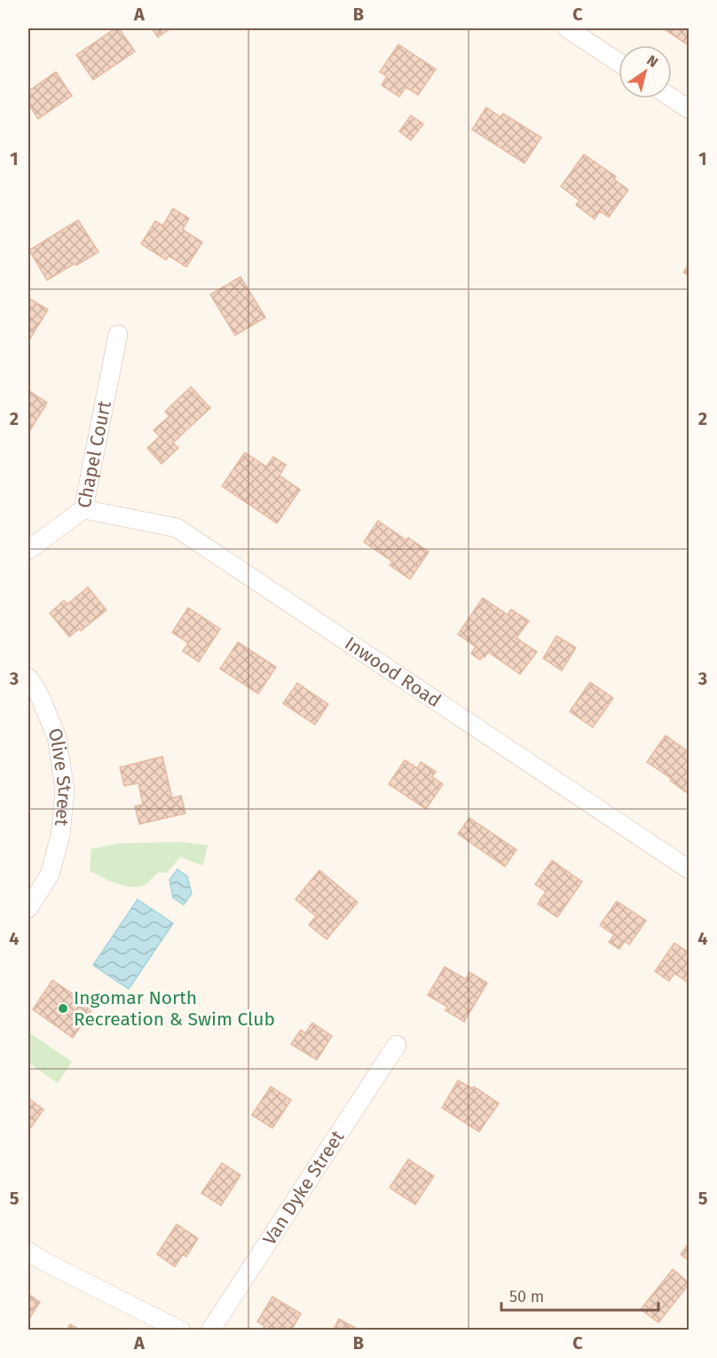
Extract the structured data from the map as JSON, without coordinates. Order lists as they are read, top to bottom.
{
  "streets": {
    "street": [
      "Chapel Court",
      "Inwood Road",
      "Olive Street",
      "Van Dyke Street"
    ]
  },
  "crossings": [
    ["Chapel Court", "Inwood Road"]
  ],
  "places": ["Ingomar North Recreation & Swim Club"],
  "scale_bar": "50 m",
  "north": "top right",
  "grid": {
    "columns": ["A", "B", "C"],
    "rows": [
      "1",
      "2",
      "3",
      "4",
      "5"
    ]
  }
}
